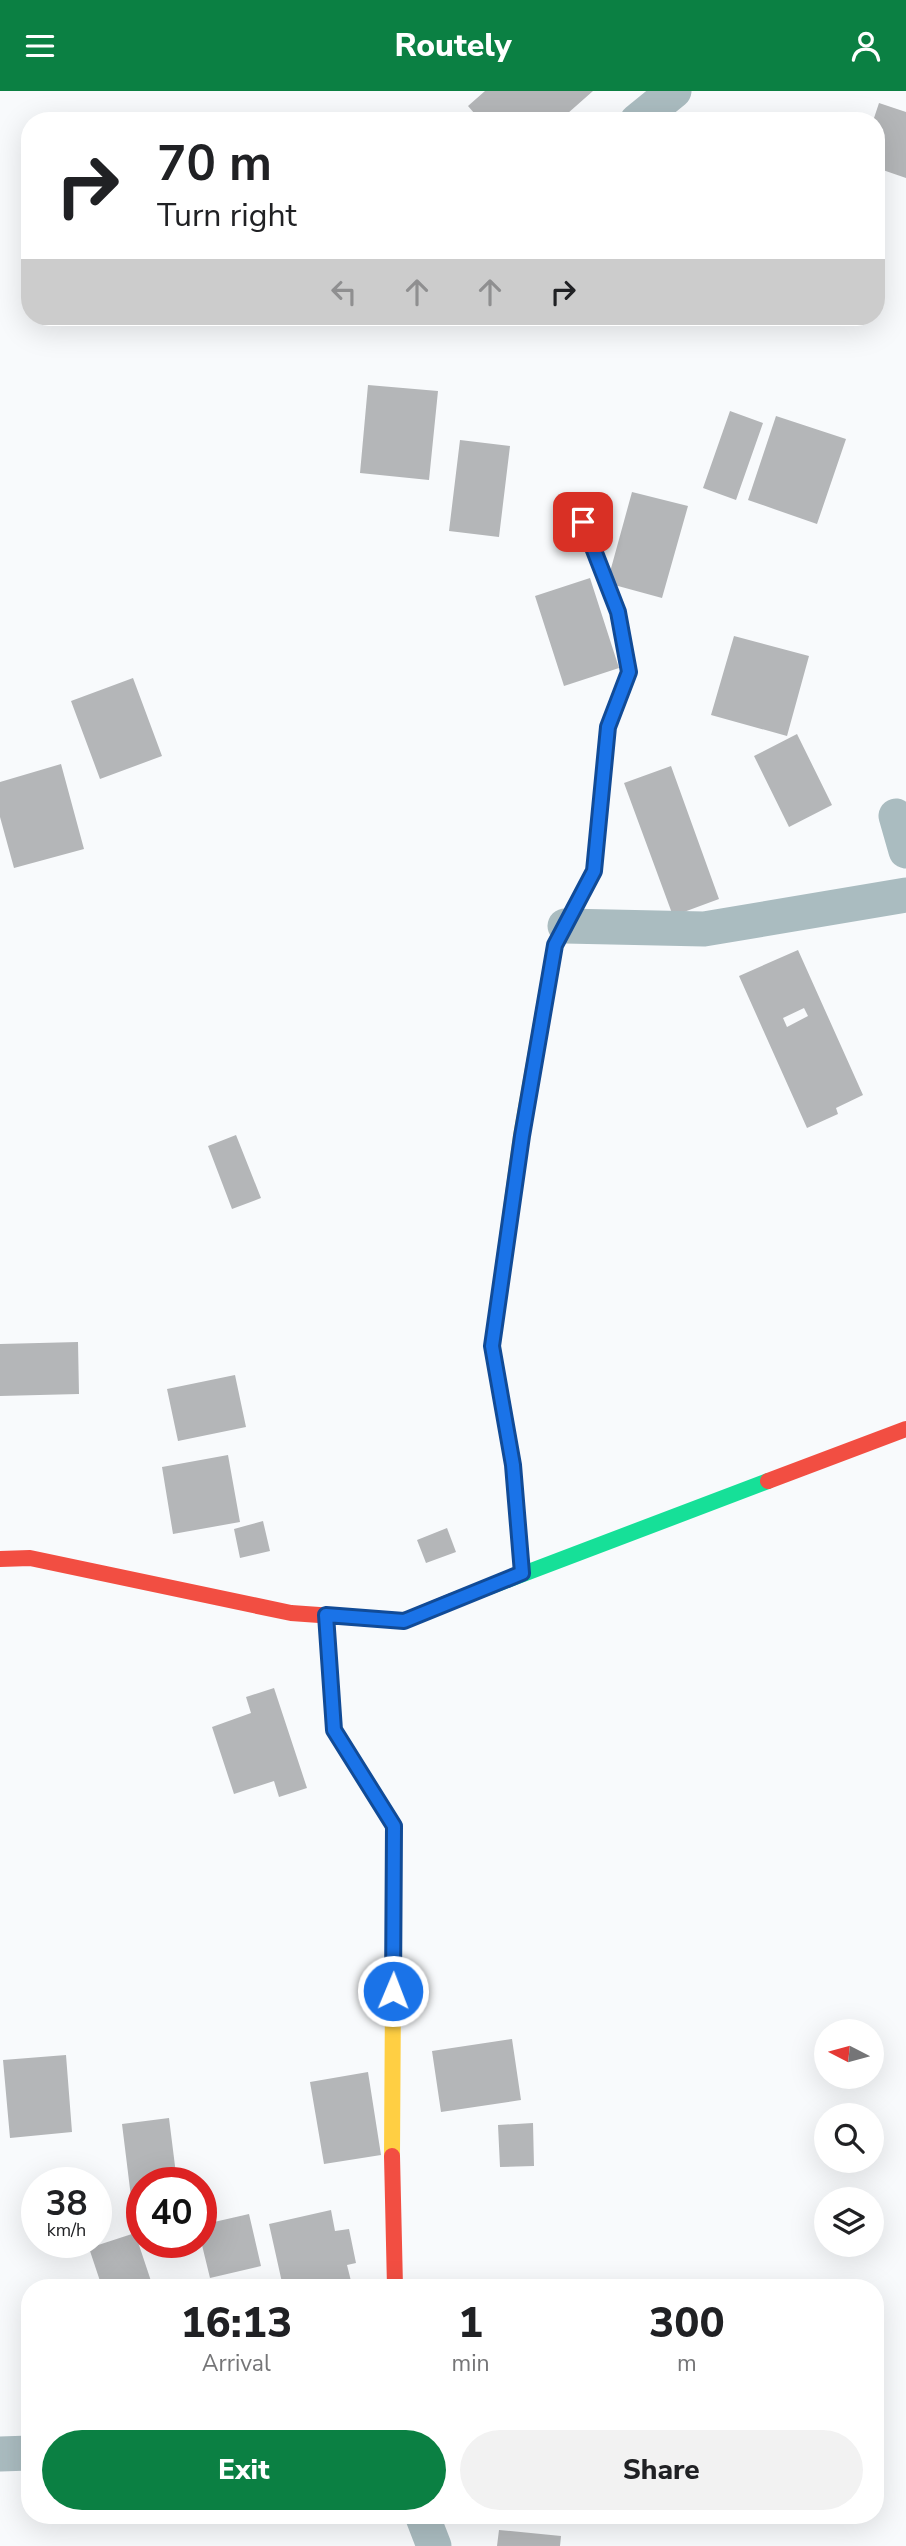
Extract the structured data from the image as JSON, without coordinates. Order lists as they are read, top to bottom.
{
  "north": "left",
  "page": {
    "header": "Routely",
    "turn": ["70 m", "Turn right"],
    "speed": "38 km/h",
    "limit": "40",
    "eta": [
      "16:13",
      "Arrival",
      "1",
      "min",
      "300",
      "m"
    ],
    "buttons": ["Exit", "Share"]
  }
}
